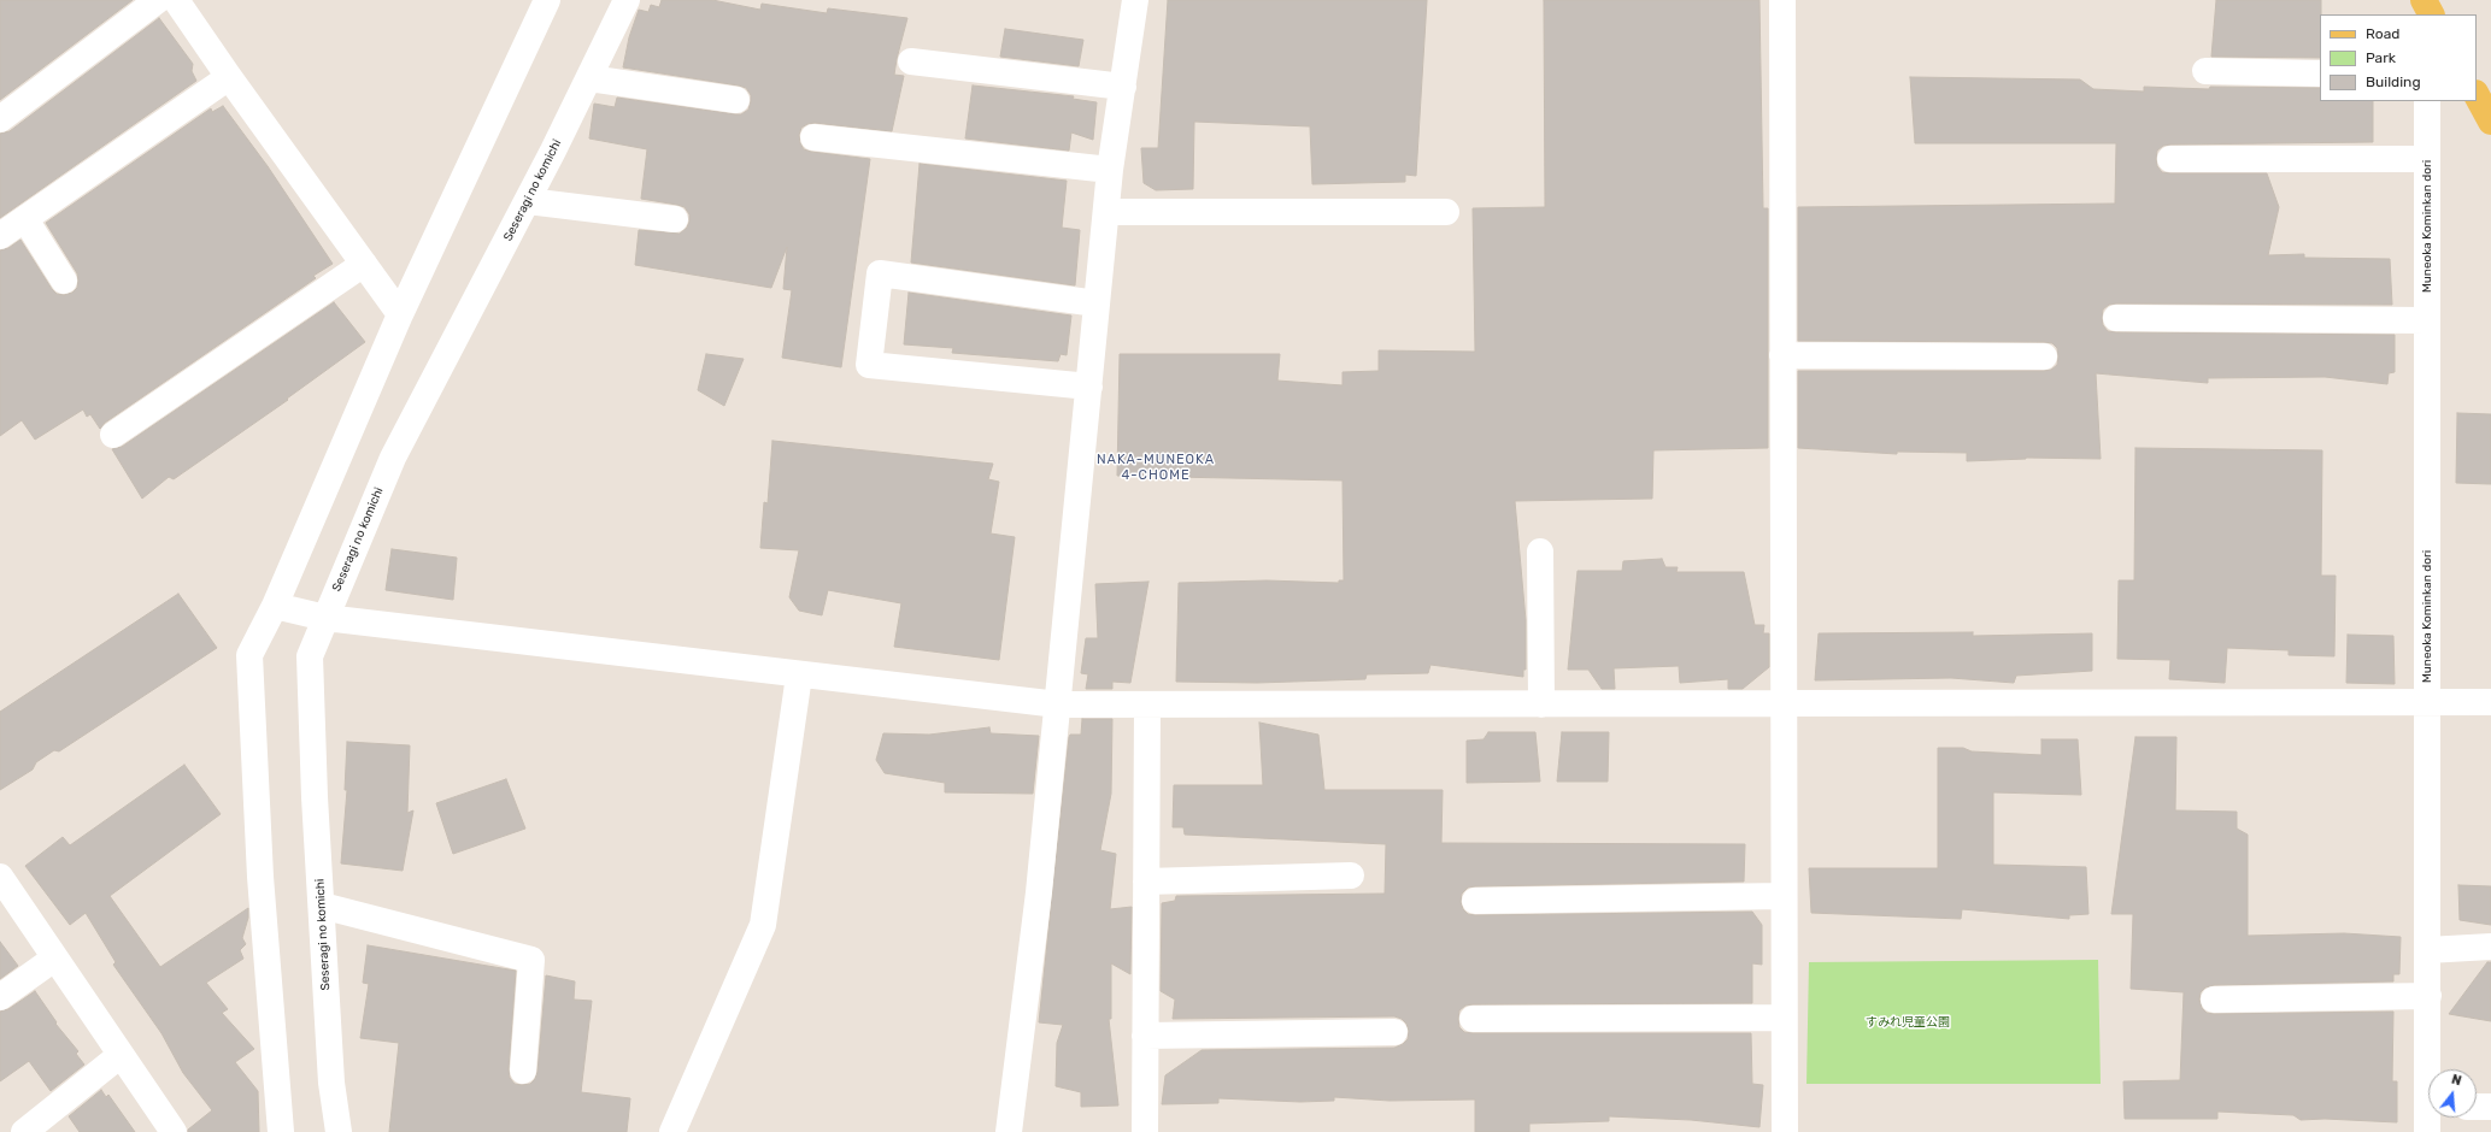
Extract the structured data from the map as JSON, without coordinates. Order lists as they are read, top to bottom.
{
  "streets": {
    "street": ["Seseragi no komichi", "Muneoka Kominkan dori"]
  },
  "districts": ["NAKA-MUNEOKA 4-CHOME"],
  "parks": ["すみれ児童公園"],
  "legend": ["Road", "Park", "Building"],
  "north": "top"
}
